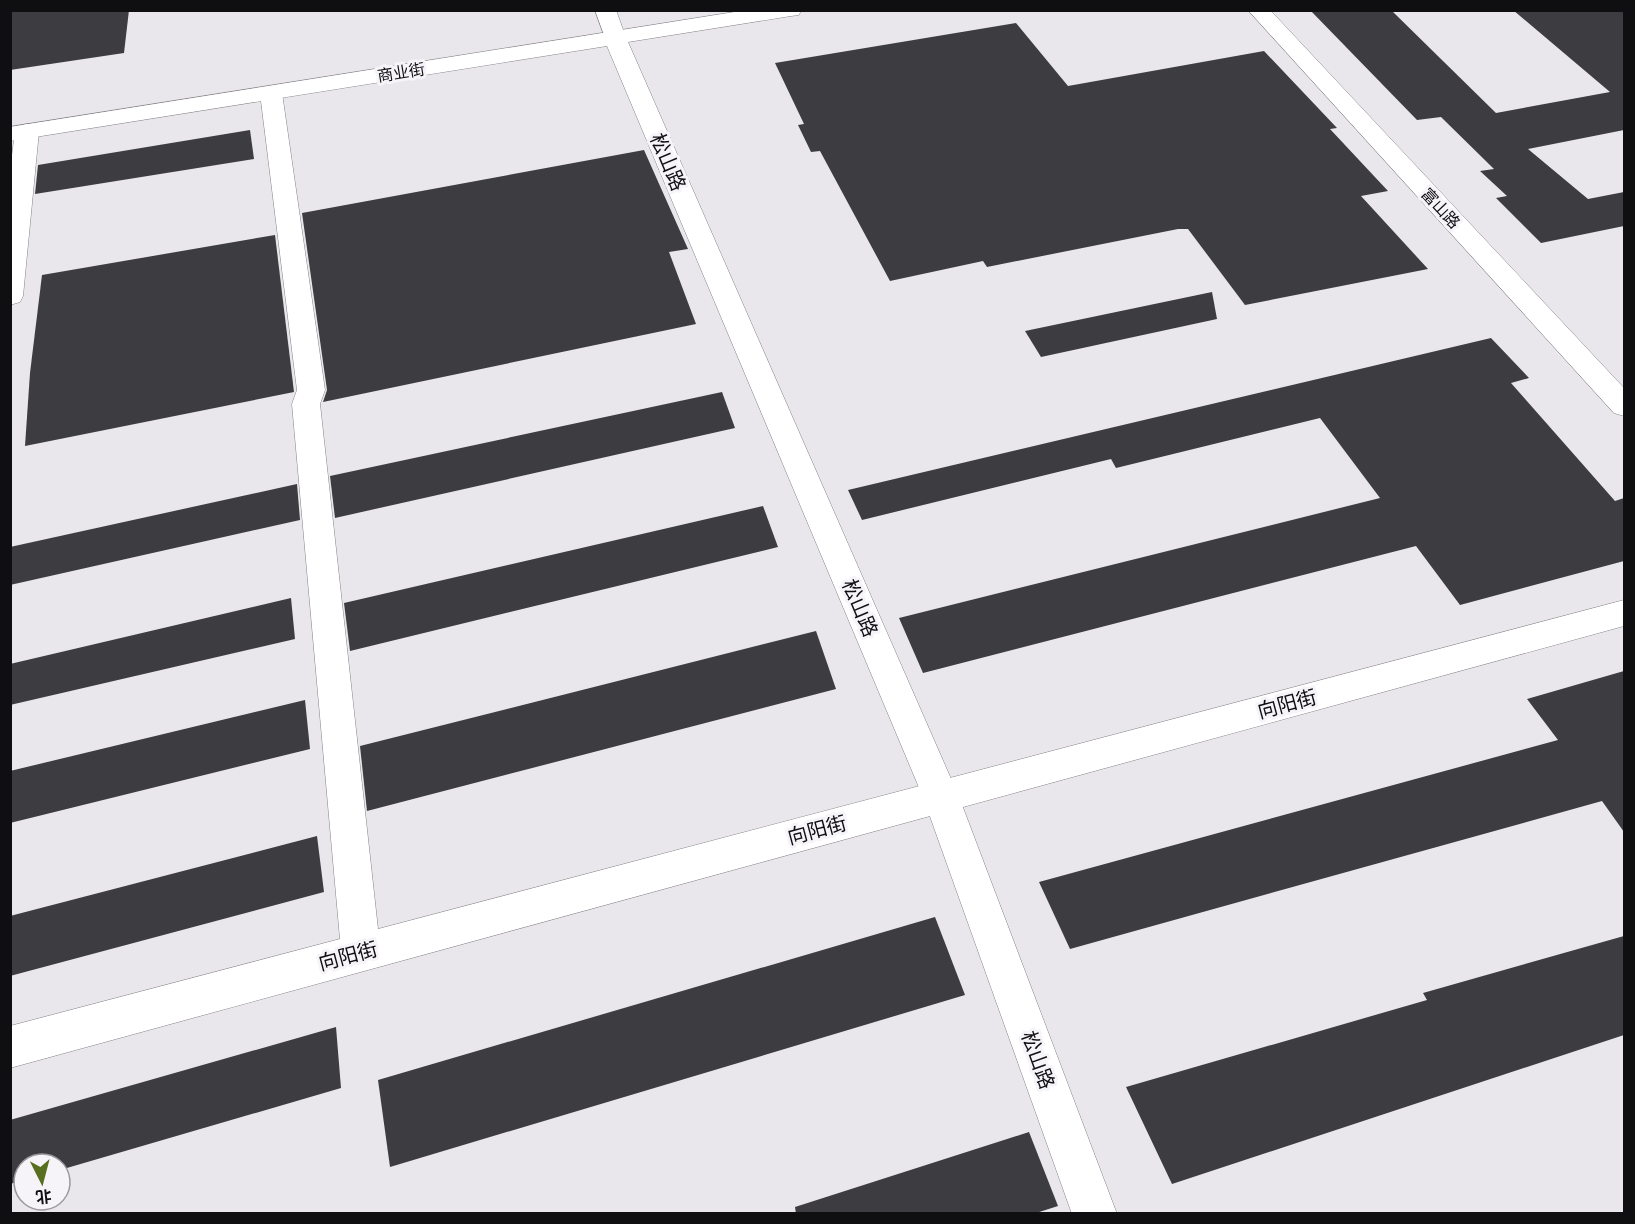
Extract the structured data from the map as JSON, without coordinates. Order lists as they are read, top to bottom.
{
  "streets": {
    "street": [
      "商业街",
      "松山路",
      "富山路",
      "向阳街"
    ]
  },
  "crossings": [
    ["商业街", "松山路"],
    ["松山路", "向阳街"]
  ],
  "north": "bottom"
}
